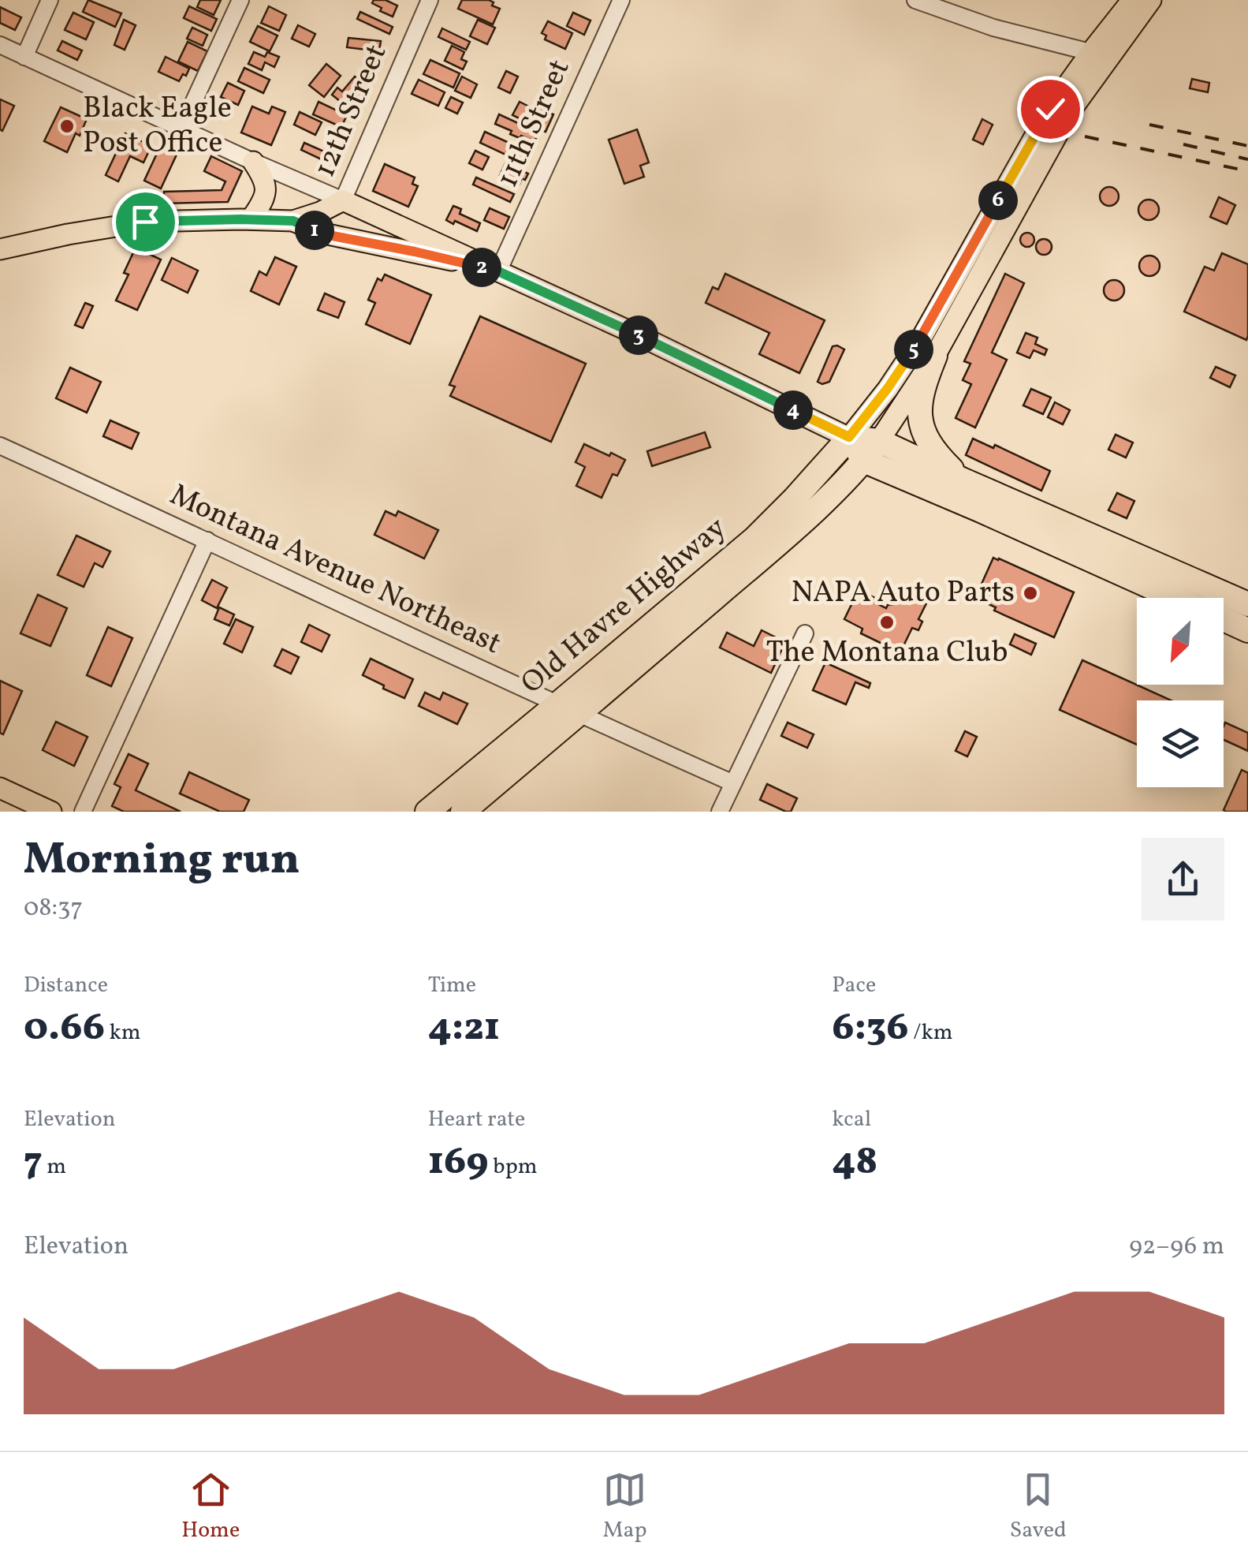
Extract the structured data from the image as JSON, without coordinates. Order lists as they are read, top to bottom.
{
  "streets": {
    "highway": ["Old Havre Highway"],
    "street": ["12th Street", "11th Street", "Montana Avenue Northeast"]
  },
  "crossings": [
    ["Montana Avenue Northeast", "Old Havre Highway"]
  ],
  "places": ["Black Eagle Post Office", "NAPA Auto Parts", "The Montana Club"],
  "north": "bottom left",
  "page": {
    "pins": [
      "6",
      "1",
      "2",
      "3",
      "5",
      "4"
    ],
    "heading": ["Morning run", "08:37"],
    "stats": [
      ["Distance", "0.66 km"],
      ["Time", "4:21"],
      ["Pace", "6:36 /km"],
      ["Elevation", "7 m"],
      ["Heart rate", "169 bpm"],
      ["kcal", "48"]
    ],
    "chart": ["Elevation", "92–96 m"],
    "tabs": ["Home", "Map", "Saved"]
  }
}
